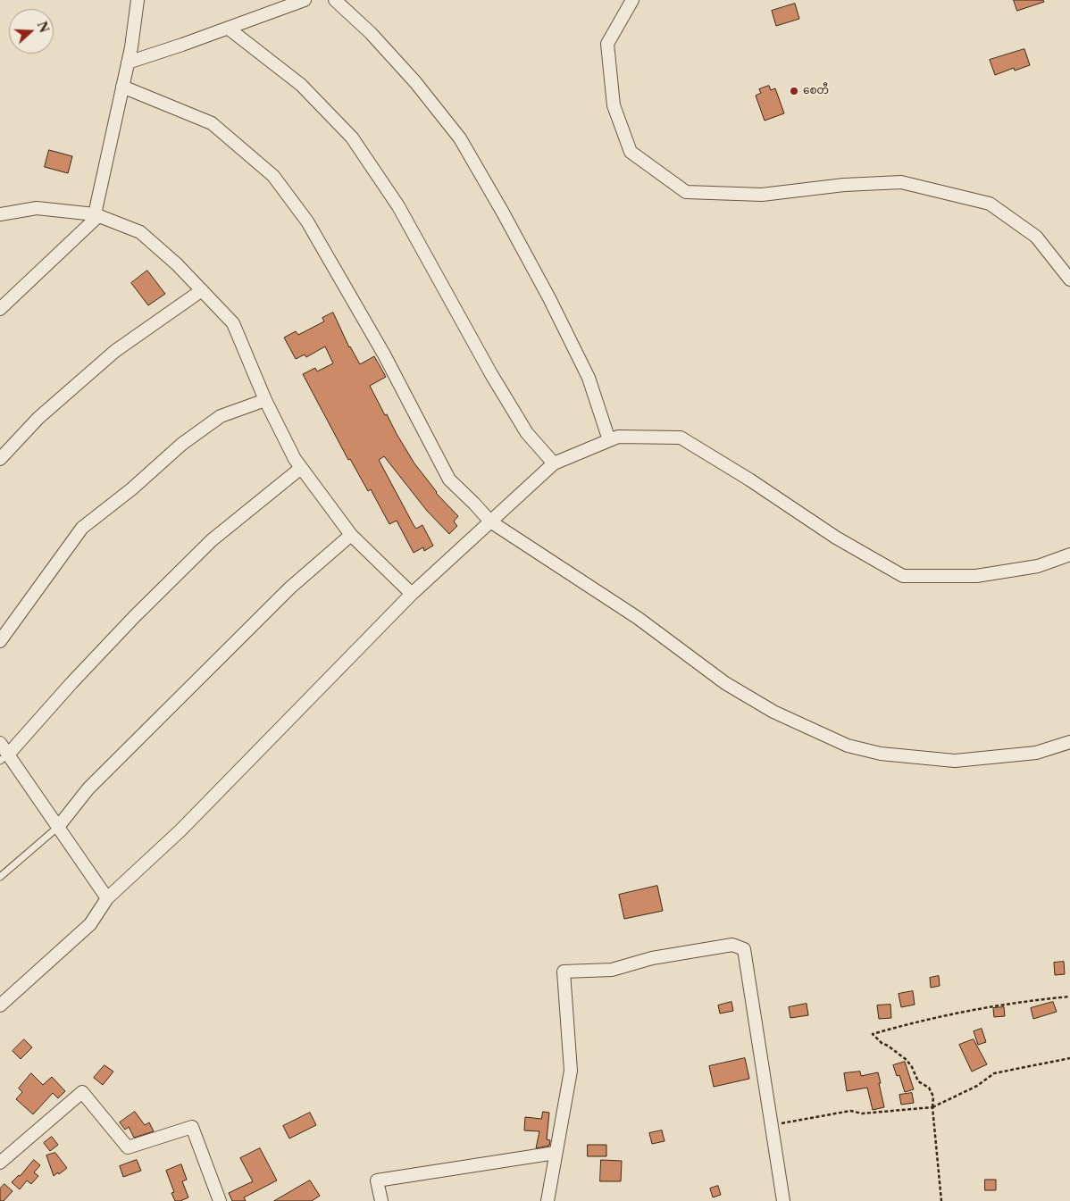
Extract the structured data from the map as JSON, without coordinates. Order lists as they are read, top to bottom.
{
  "places": ["စေတီ"],
  "north": "right"
}
